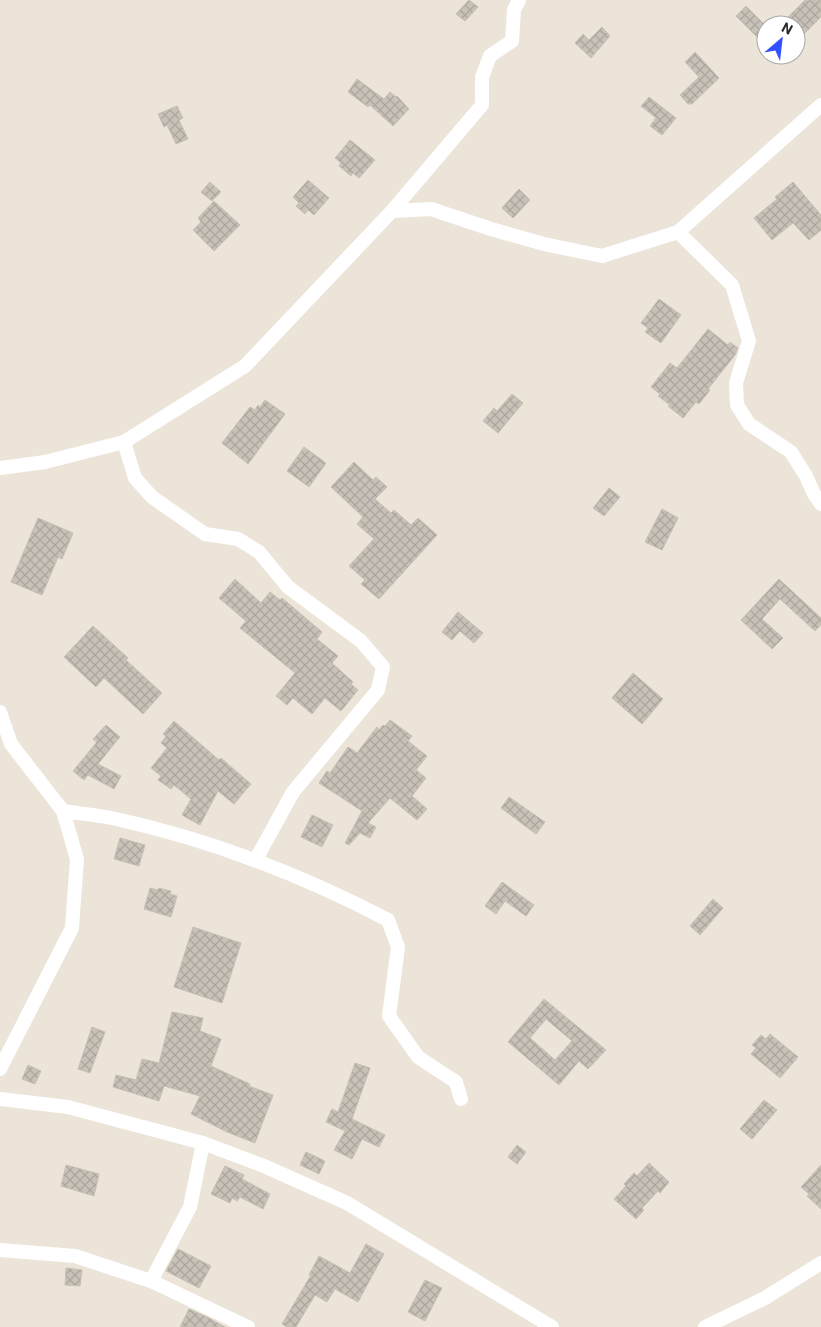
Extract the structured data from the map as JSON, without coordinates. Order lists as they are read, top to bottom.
{
  "north": "top right"
}
